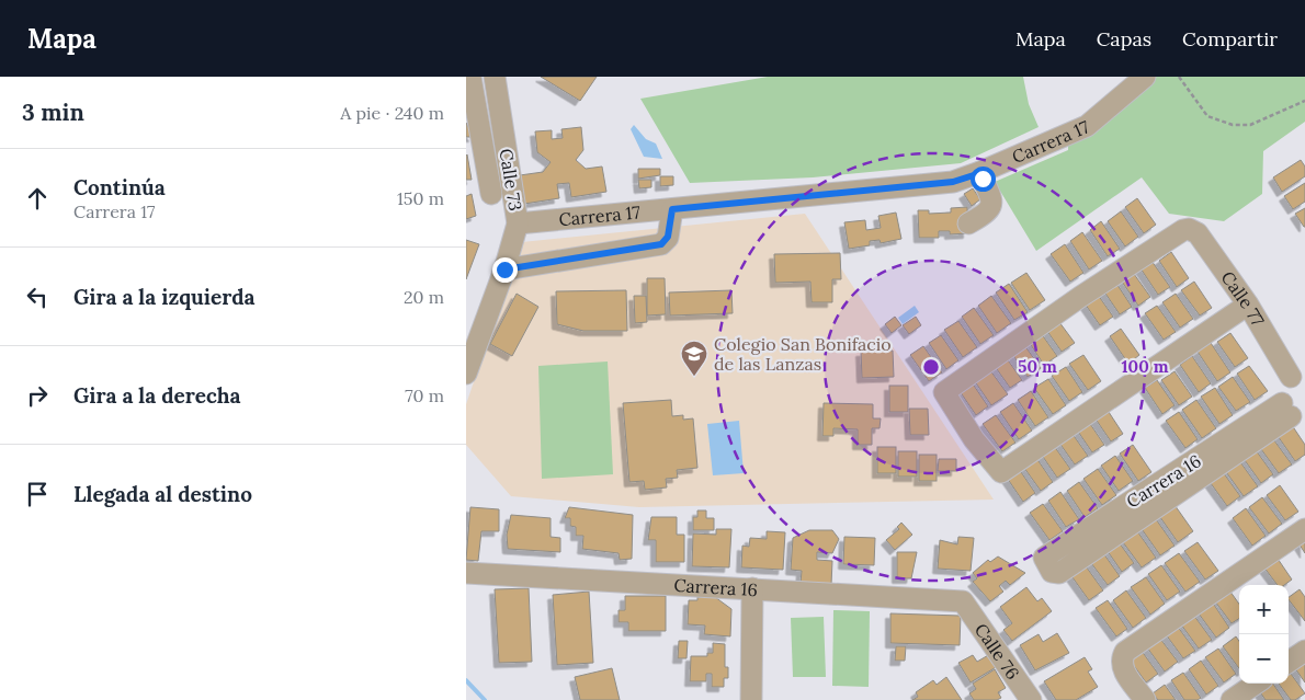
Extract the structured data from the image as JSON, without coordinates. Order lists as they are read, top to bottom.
{
  "streets": {
    "street": [
      "Carrera 17",
      "Calle 73",
      "Calle 77",
      "Carrera 16",
      "Calle 76"
    ]
  },
  "crossings": [
    ["Carrera 17", "Calle 73"],
    ["Carrera 16", "Calle 76"]
  ],
  "places": {
    "school or university": ["Colegio San Bonifacio de las Lanzas"]
  },
  "page": {
    "header": "Mapa",
    "nav": ["Mapa", "Capas", "Compartir"],
    "heading": ["3 min", "A pie · 240 m"],
    "list": [
      ["Continúa", "Carrera 17", "150 m"],
      ["Gira a la izquierda", "20 m"],
      ["Gira a la derecha", "70 m"],
      "Llegada al destino"
    ],
    "map_buttons": ["+", "−"]
  },
  "rings": ["50 m", "100 m"]
}
